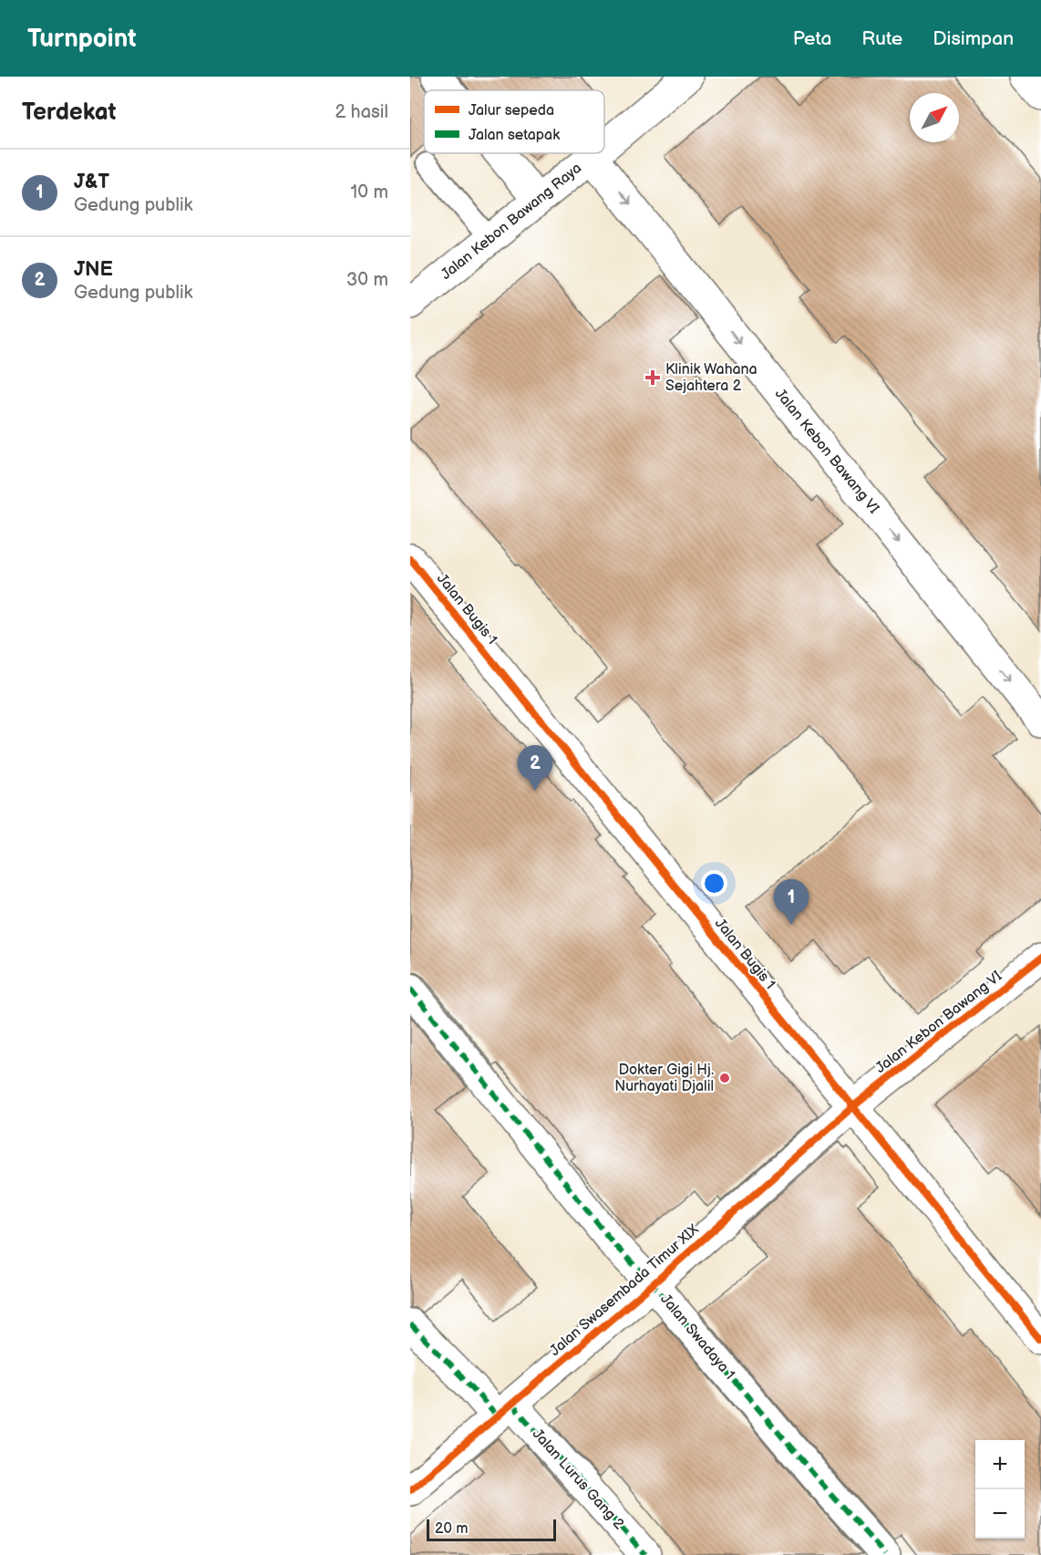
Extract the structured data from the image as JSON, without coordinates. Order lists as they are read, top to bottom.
{
  "streets": {
    "street": [
      "Jalan Kebon Bawang Raya",
      "Jalan Kebon Bawang VI",
      "Jalan Bugis 1",
      "Jalan Swasembada Timur XIX",
      "Jalan Swadaya 1",
      "Jalan Lurus Gang 2"
    ]
  },
  "crossings": [
    ["Jalan Kebon Bawang Raya", "Jalan Kebon Bawang VI"],
    ["Jalan Kebon Bawang VI", "Jalan Bugis 1"],
    ["Jalan Kebon Bawang VI", "Jalan Swasembada Timur XIX"],
    ["Jalan Bugis 1", "Jalan Swasembada Timur XIX"],
    ["Jalan Swasembada Timur XIX", "Jalan Swadaya 1"],
    ["Jalan Swasembada Timur XIX", "Jalan Lurus Gang 2"]
  ],
  "one_way": ["Jalan Kebon Bawang VI"],
  "places": {
    "health": ["Klinik Wahana Sejahtera 2"],
    "other": ["Dokter Gigi Hj. Nurhayati Djalil"]
  },
  "legend": ["Jalur sepeda", "Jalan setapak"],
  "scale_bar": "20 m",
  "north": "top right",
  "page": {
    "header": "Turnpoint",
    "nav": ["Peta", "Rute", "Disimpan"],
    "heading": ["Terdekat", "2 hasil"],
    "list": [
      {
        "mark": "1",
        "name": "J&T",
        "note": "Gedung publik",
        "value": "10 m"
      },
      {
        "mark": "2",
        "name": "JNE",
        "note": "Gedung publik",
        "value": "30 m"
      }
    ],
    "pins": ["2", "1"],
    "map_buttons": ["+", "−"],
    "scale": "20 m"
  }
}
